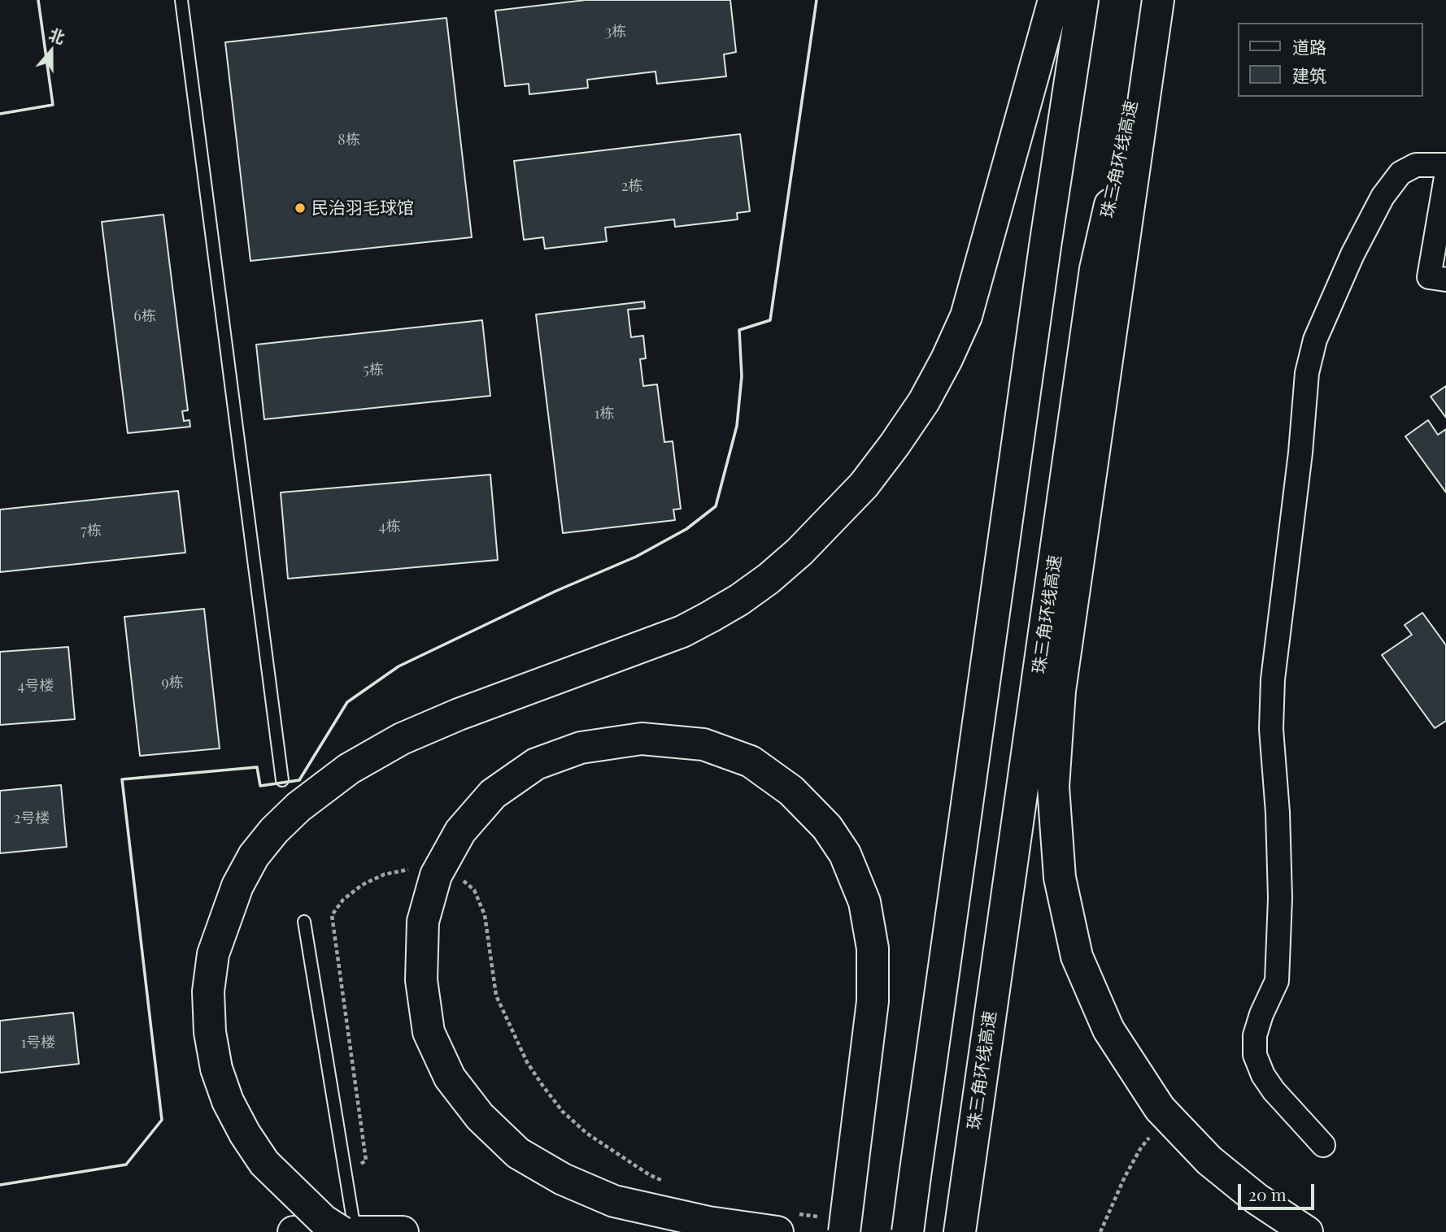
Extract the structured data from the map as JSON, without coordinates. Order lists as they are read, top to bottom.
{
  "streets": {
    "main road": ["珠三角环线高速"]
  },
  "places": ["民治羽毛球馆"],
  "house_numbers": [
    "3栋",
    "8栋",
    "2栋",
    "6栋",
    "5栋",
    "1栋",
    "4栋",
    "7栋",
    "9栋",
    "4号楼",
    "2号楼",
    "1号楼"
  ],
  "legend": ["道路", "建筑"],
  "scale_bar": "20 m",
  "north": "top"
}
